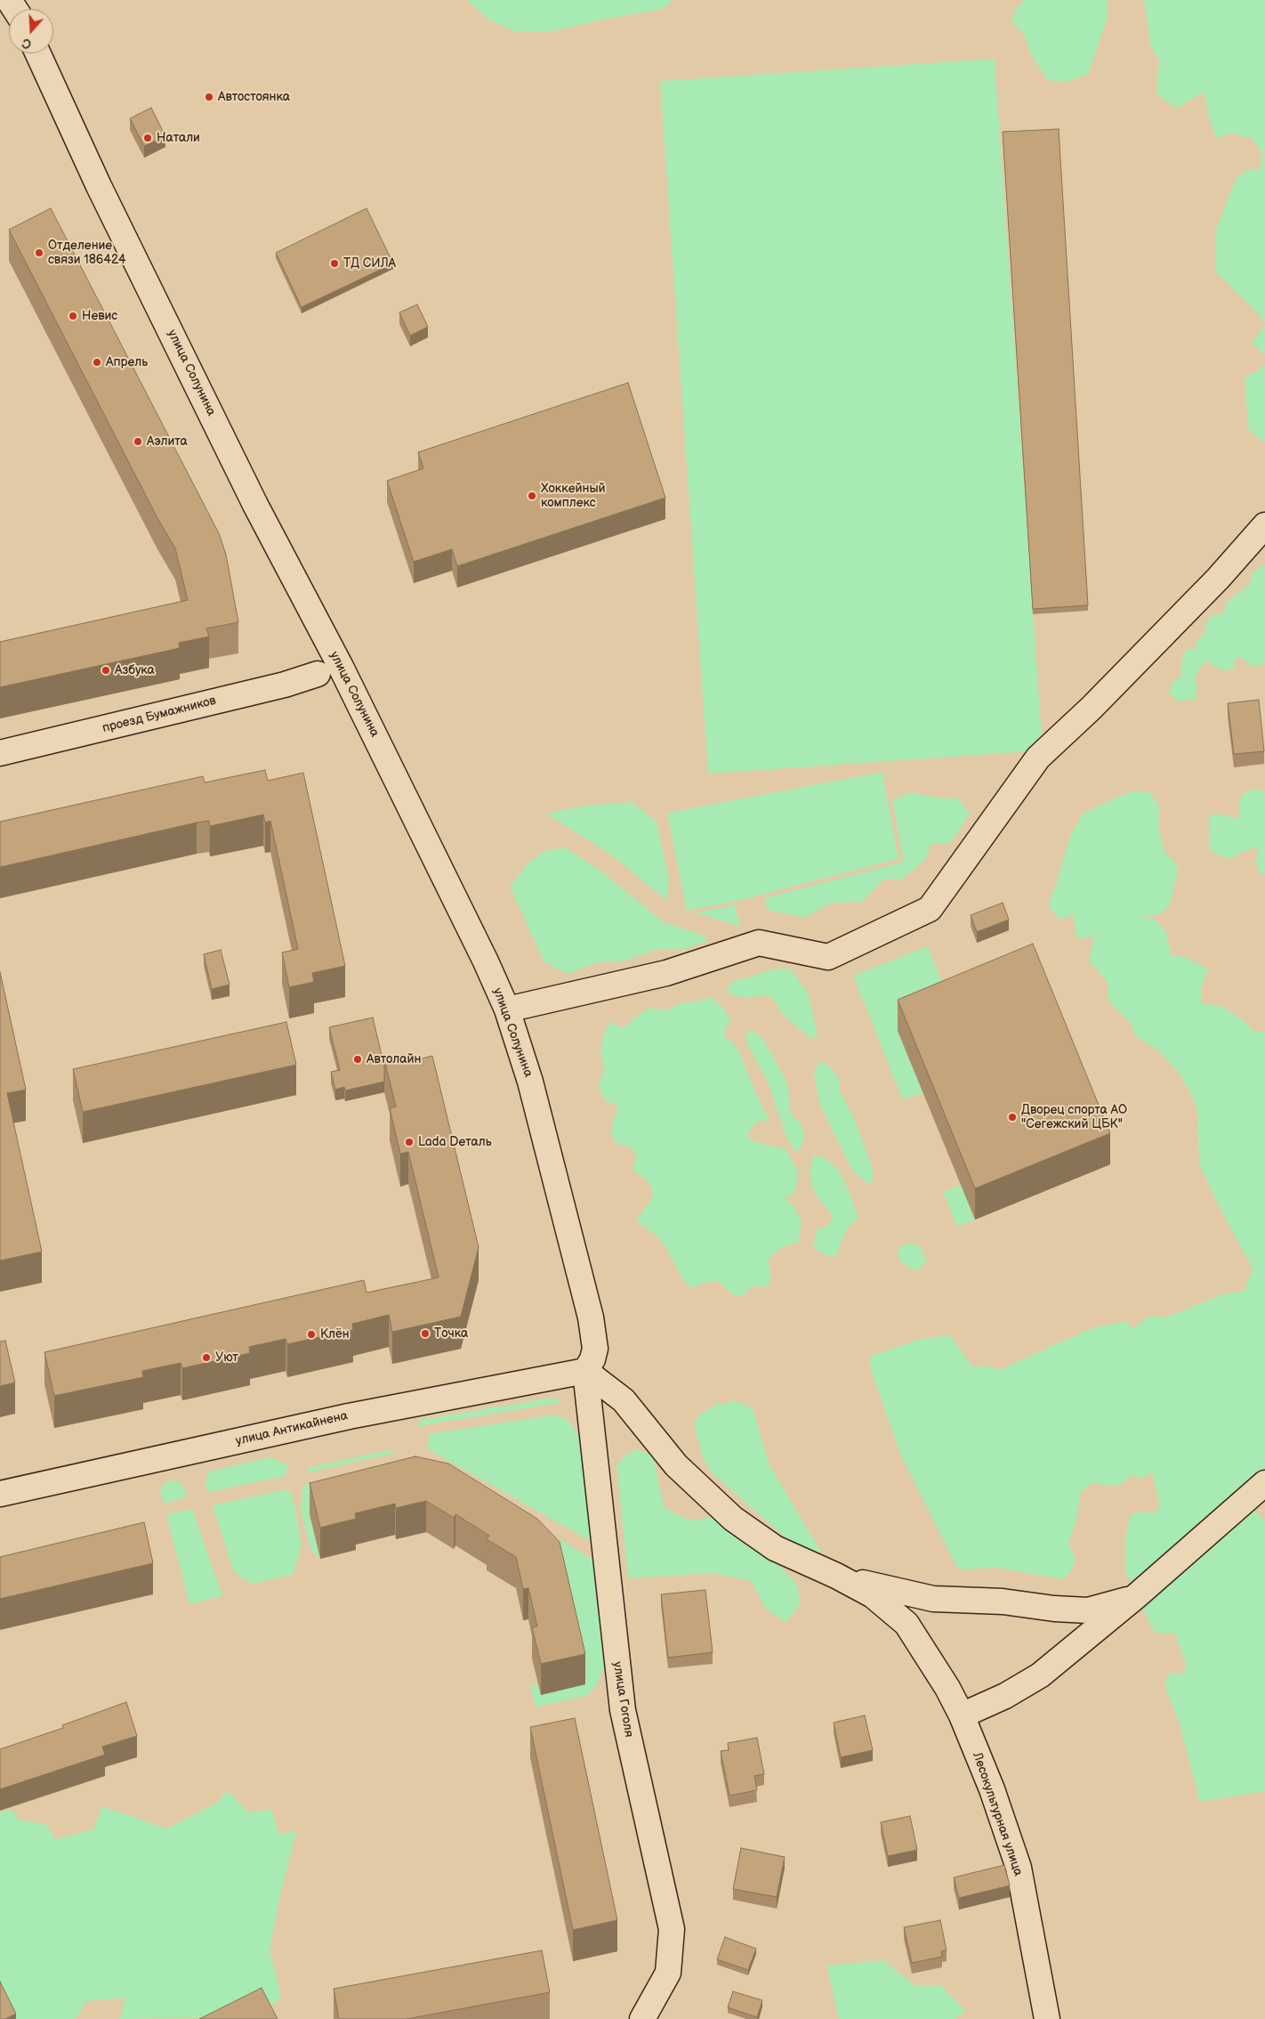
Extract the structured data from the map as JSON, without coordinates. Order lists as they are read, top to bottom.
{
  "streets": {
    "street": [
      "улица Солунина",
      "проезд Бумажников",
      "улица Антикайнена",
      "улица Гоголя",
      "Лесокультурная улица"
    ]
  },
  "crossings": [
    ["улица Солунина", "улица Антикайнена"],
    ["улица Солунина", "улица Гоголя"],
    ["улица Солунина", "Лесокультурная улица"],
    ["улица Антикайнена", "улица Гоголя"],
    ["улица Антикайнена", "Лесокультурная улица"],
    ["улица Гоголя", "Лесокультурная улица"]
  ],
  "places": [
    "Автостоянка",
    "Натали",
    "Отделение связи 186424",
    "ТД СИЛА",
    "Невис",
    "Апрель",
    "Аэлита",
    "Хоккейный комплекс",
    "Азбука",
    "Автолайн",
    "Дворец спорта АО \"Сегежский ЦБК\"",
    "Lada Dеталь",
    "Точка",
    "Клён",
    "Уют"
  ],
  "north": "bottom"
}
